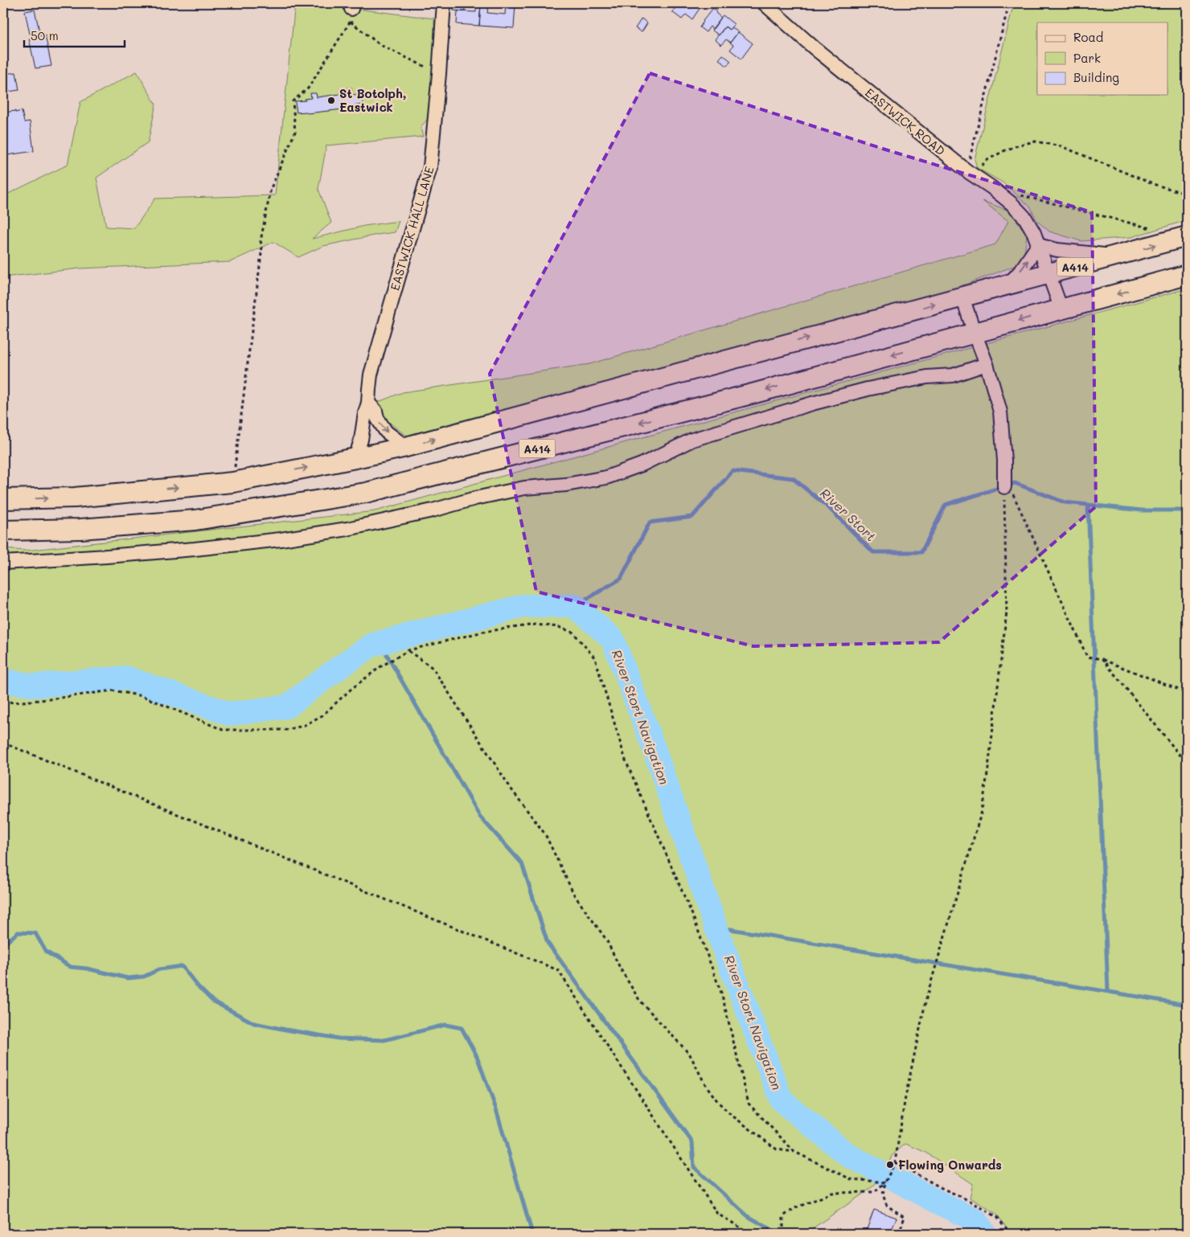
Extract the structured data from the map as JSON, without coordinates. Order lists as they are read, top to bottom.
{
  "streets": {
    "highway": ["A414"],
    "street": ["EASTWICK ROAD", "EASTWICK HALL LANE"]
  },
  "crossings": [
    ["EASTWICK ROAD", "A414"],
    ["EASTWICK HALL LANE", "A414"]
  ],
  "water": ["River Stort", "River Stort Navigation"],
  "places": ["St Botolph, Eastwick", "Flowing Onwards"],
  "legend": ["Road", "Park", "Building"],
  "scale_bar": "50 m"
}
